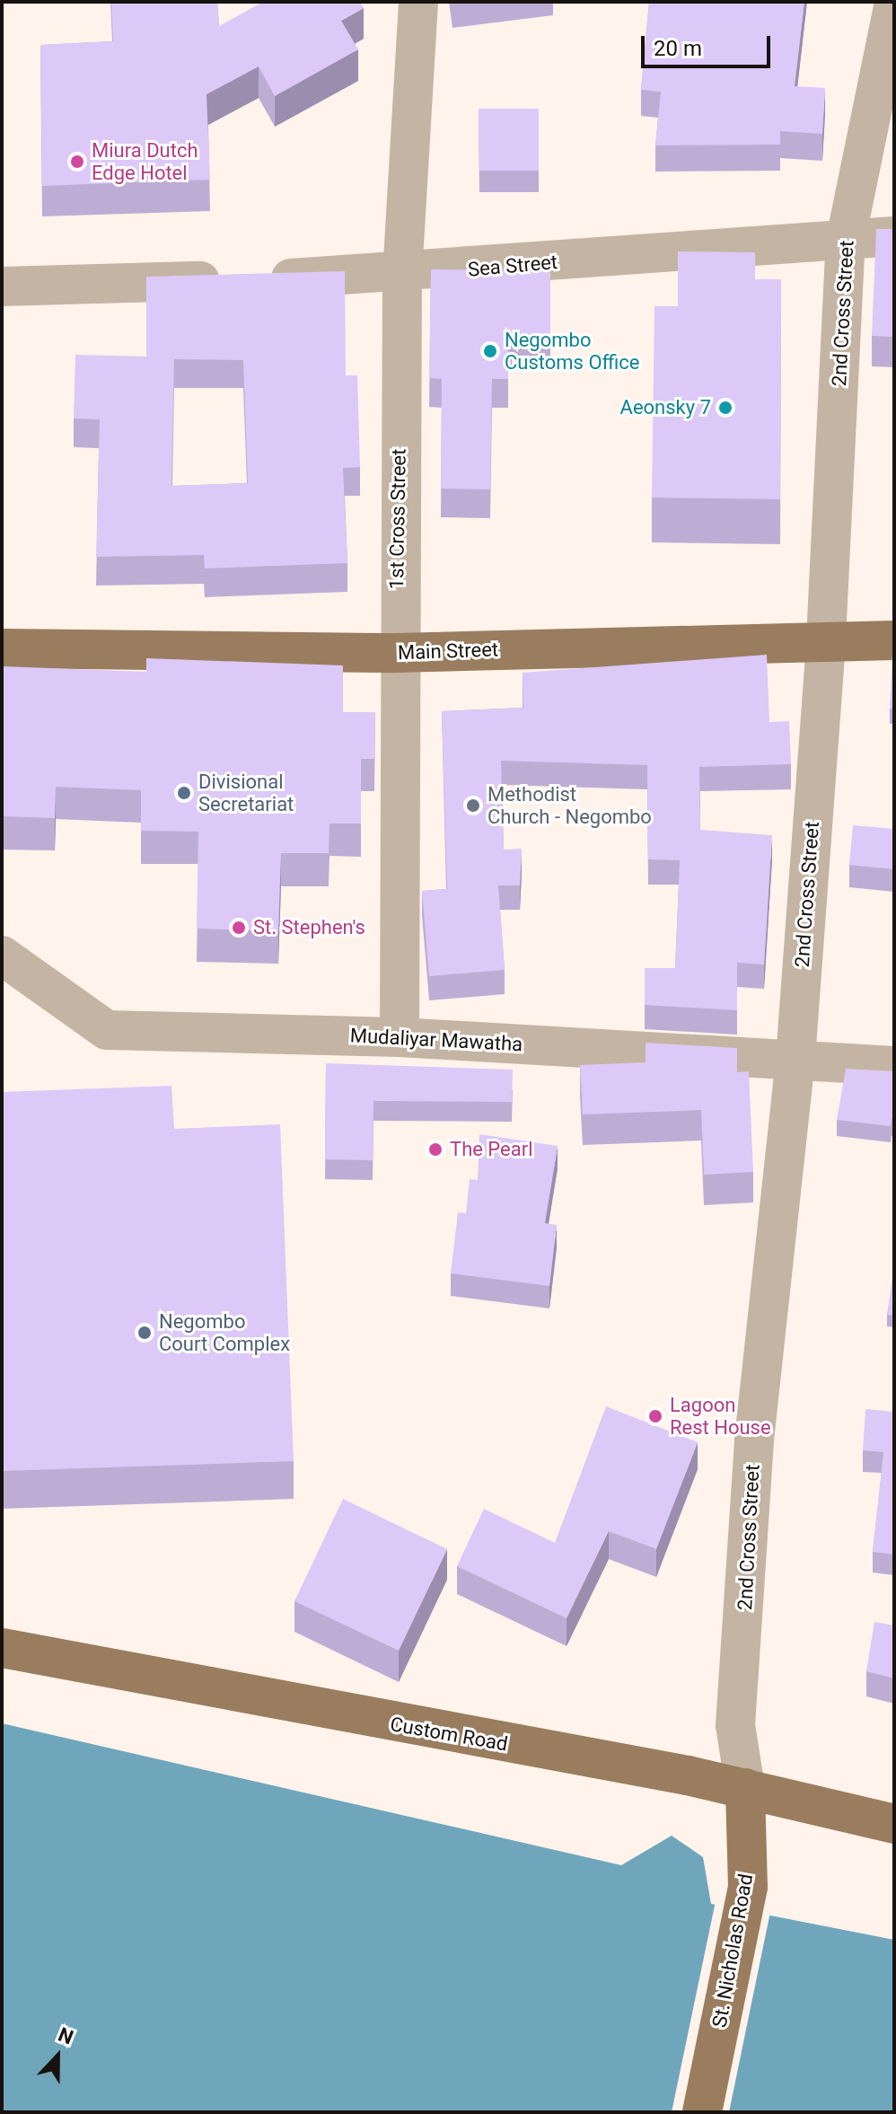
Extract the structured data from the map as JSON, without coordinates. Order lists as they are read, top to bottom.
{
  "streets": {
    "main road": ["Main Street", "Custom Road", "St. Nicholas Road"],
    "street": [
      "Sea Street",
      "2nd Cross Street",
      "1st Cross Street",
      "Mudaliyar Mawatha"
    ]
  },
  "crossings": [
    ["Sea Street", "2nd Cross Street"],
    ["Sea Street", "1st Cross Street"],
    ["2nd Cross Street", "Main Street"],
    ["2nd Cross Street", "Mudaliyar Mawatha"],
    ["2nd Cross Street", "Custom Road"],
    ["2nd Cross Street", "St. Nicholas Road"],
    ["1st Cross Street", "Main Street"],
    ["1st Cross Street", "Mudaliyar Mawatha"],
    ["Custom Road", "St. Nicholas Road"]
  ],
  "places": [
    "Miura Dutch Edge Hotel",
    "Negombo Customs Office",
    "Aeonsky 7",
    "Divisional Secretariat",
    "Methodist Church - Negombo",
    "St. Stephen's",
    "The Pearl",
    "Negombo Court Complex",
    "Lagoon Rest House"
  ],
  "scale_bar": "20 m",
  "north": "top"
}
